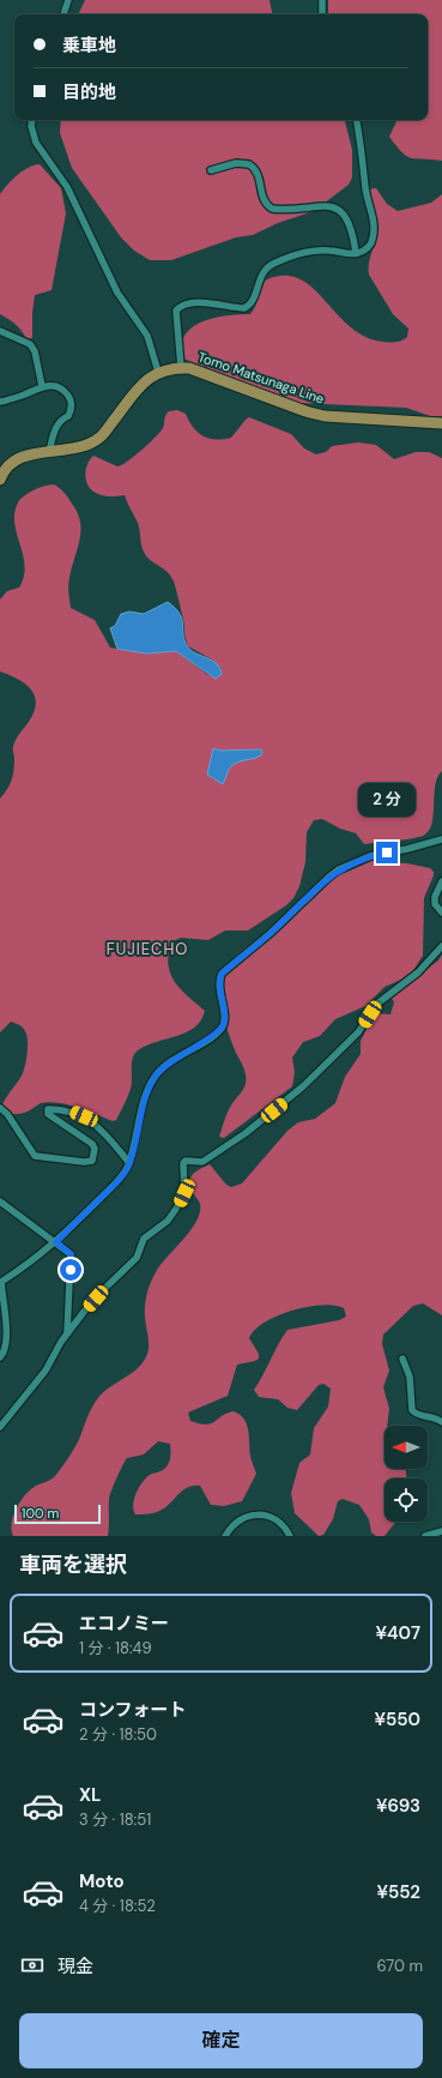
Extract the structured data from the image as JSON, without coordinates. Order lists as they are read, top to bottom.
{
  "streets": {
    "main road": ["Tomo Matsunaga Line"]
  },
  "districts": ["FUJIECHO"],
  "scale_bar": "100 m",
  "north": "left",
  "page": {
    "banner": ["乗車地", "目的地"],
    "bubble": "2 分",
    "scale": "100 m",
    "heading": "車両を選択",
    "list": [
      {
        "name": "エコノミー",
        "note": "1 分 · 18:49",
        "value": "¥407"
      },
      {
        "name": "コンフォート",
        "note": "2 分 · 18:50",
        "value": "¥550"
      },
      {
        "name": "XL",
        "note": "3 分 · 18:51",
        "value": "¥693"
      },
      {
        "name": "Moto",
        "note": "4 分 · 18:52",
        "value": "¥552"
      }
    ],
    "pay": ["現金", "670 m"],
    "buttons": "確定"
  }
}
